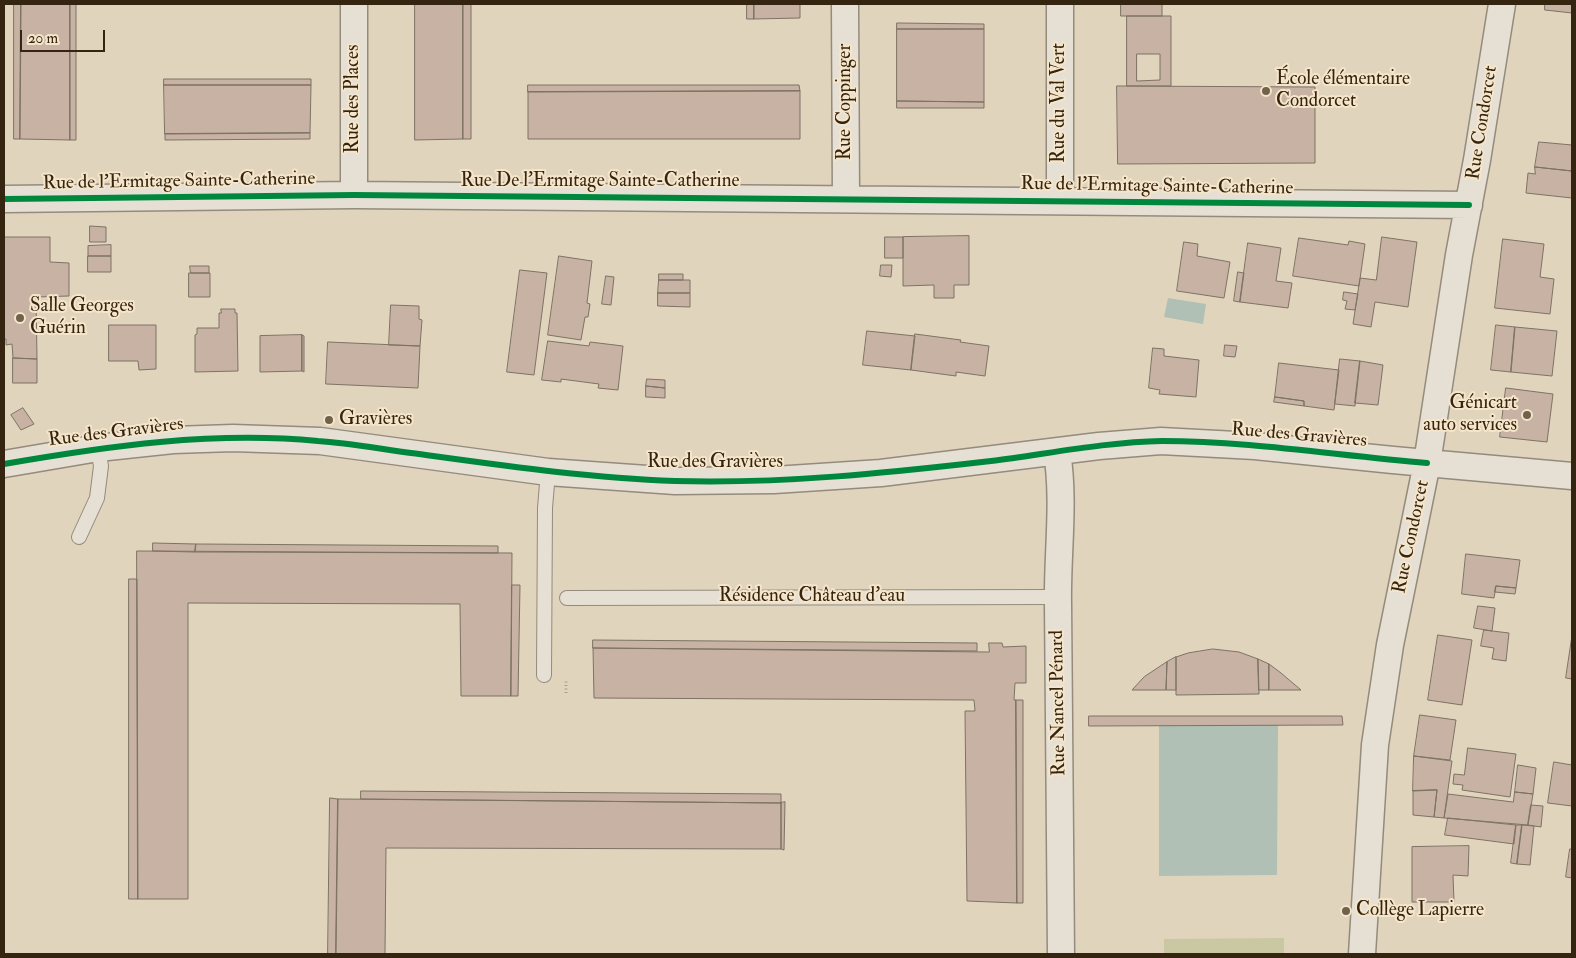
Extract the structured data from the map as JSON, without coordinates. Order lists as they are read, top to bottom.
{
  "streets": {
    "street": [
      "Rue des Places",
      "Rue Coppinger",
      "Rue du Val Vert",
      "Rue Condorcet",
      "Rue de l'Ermitage Sainte-Catherine",
      "Rue De l'Ermitage Sainte-Catherine",
      "Rue des Gravières",
      "Rue Nancel Pénard"
    ],
    "lane": ["Résidence Château d'eau"]
  },
  "crossings": [
    ["Rue des Places", "Rue de l'Ermitage Sainte-Catherine"],
    ["Rue des Places", "Rue De l'Ermitage Sainte-Catherine"],
    ["Rue Coppinger", "Rue de l'Ermitage Sainte-Catherine"],
    ["Rue Coppinger", "Rue De l'Ermitage Sainte-Catherine"],
    ["Rue du Val Vert", "Rue de l'Ermitage Sainte-Catherine"],
    ["Rue Condorcet", "Rue de l'Ermitage Sainte-Catherine"],
    ["Rue Condorcet", "Rue des Gravières"],
    ["Rue de l'Ermitage Sainte-Catherine", "Rue De l'Ermitage Sainte-Catherine"],
    ["Rue des Gravières", "Rue Nancel Pénard"],
    ["Résidence Château d'eau", "Rue Nancel Pénard"]
  ],
  "places": [
    "École élémentaire Condorcet",
    "Salle Georges Guérin",
    "Génicart auto services",
    "Gravières",
    "Collège Lapierre"
  ],
  "scale_bar": "20 m"
}
